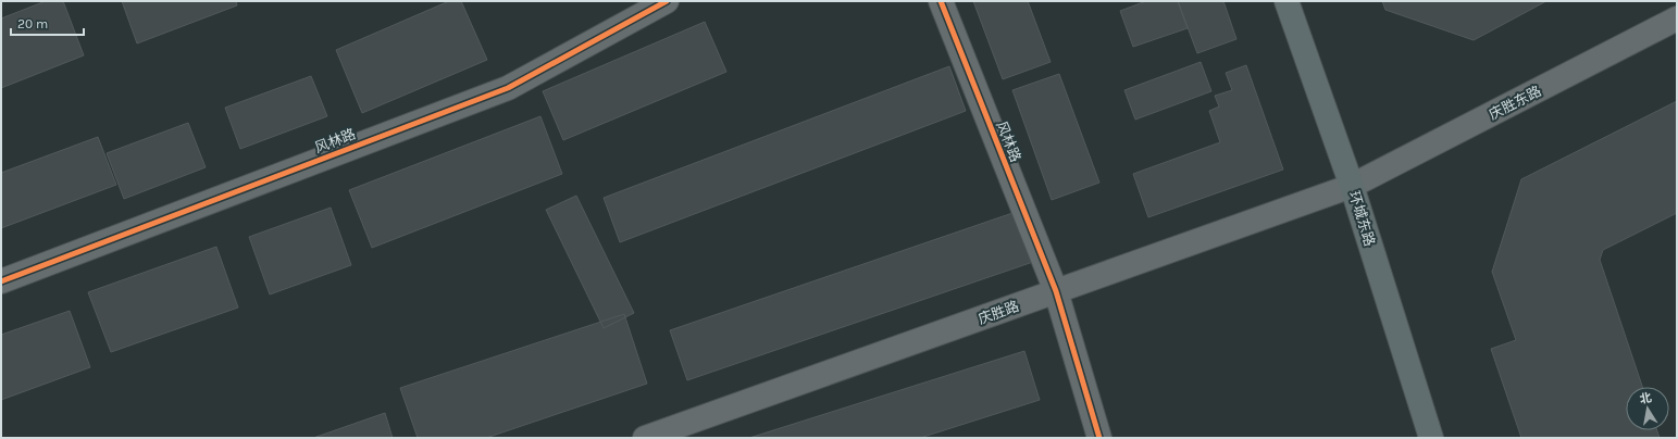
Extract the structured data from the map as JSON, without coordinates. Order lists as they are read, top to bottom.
{
  "streets": {
    "main road": ["环城东路"],
    "street": ["庆胜东路", "风林路", "庆胜路"]
  },
  "crossings": [
    ["庆胜东路", "环城东路"],
    ["庆胜东路", "庆胜路"],
    ["风林路", "庆胜路"],
    ["环城东路", "庆胜路"]
  ],
  "scale_bar": "20 m",
  "north": "top"
}
